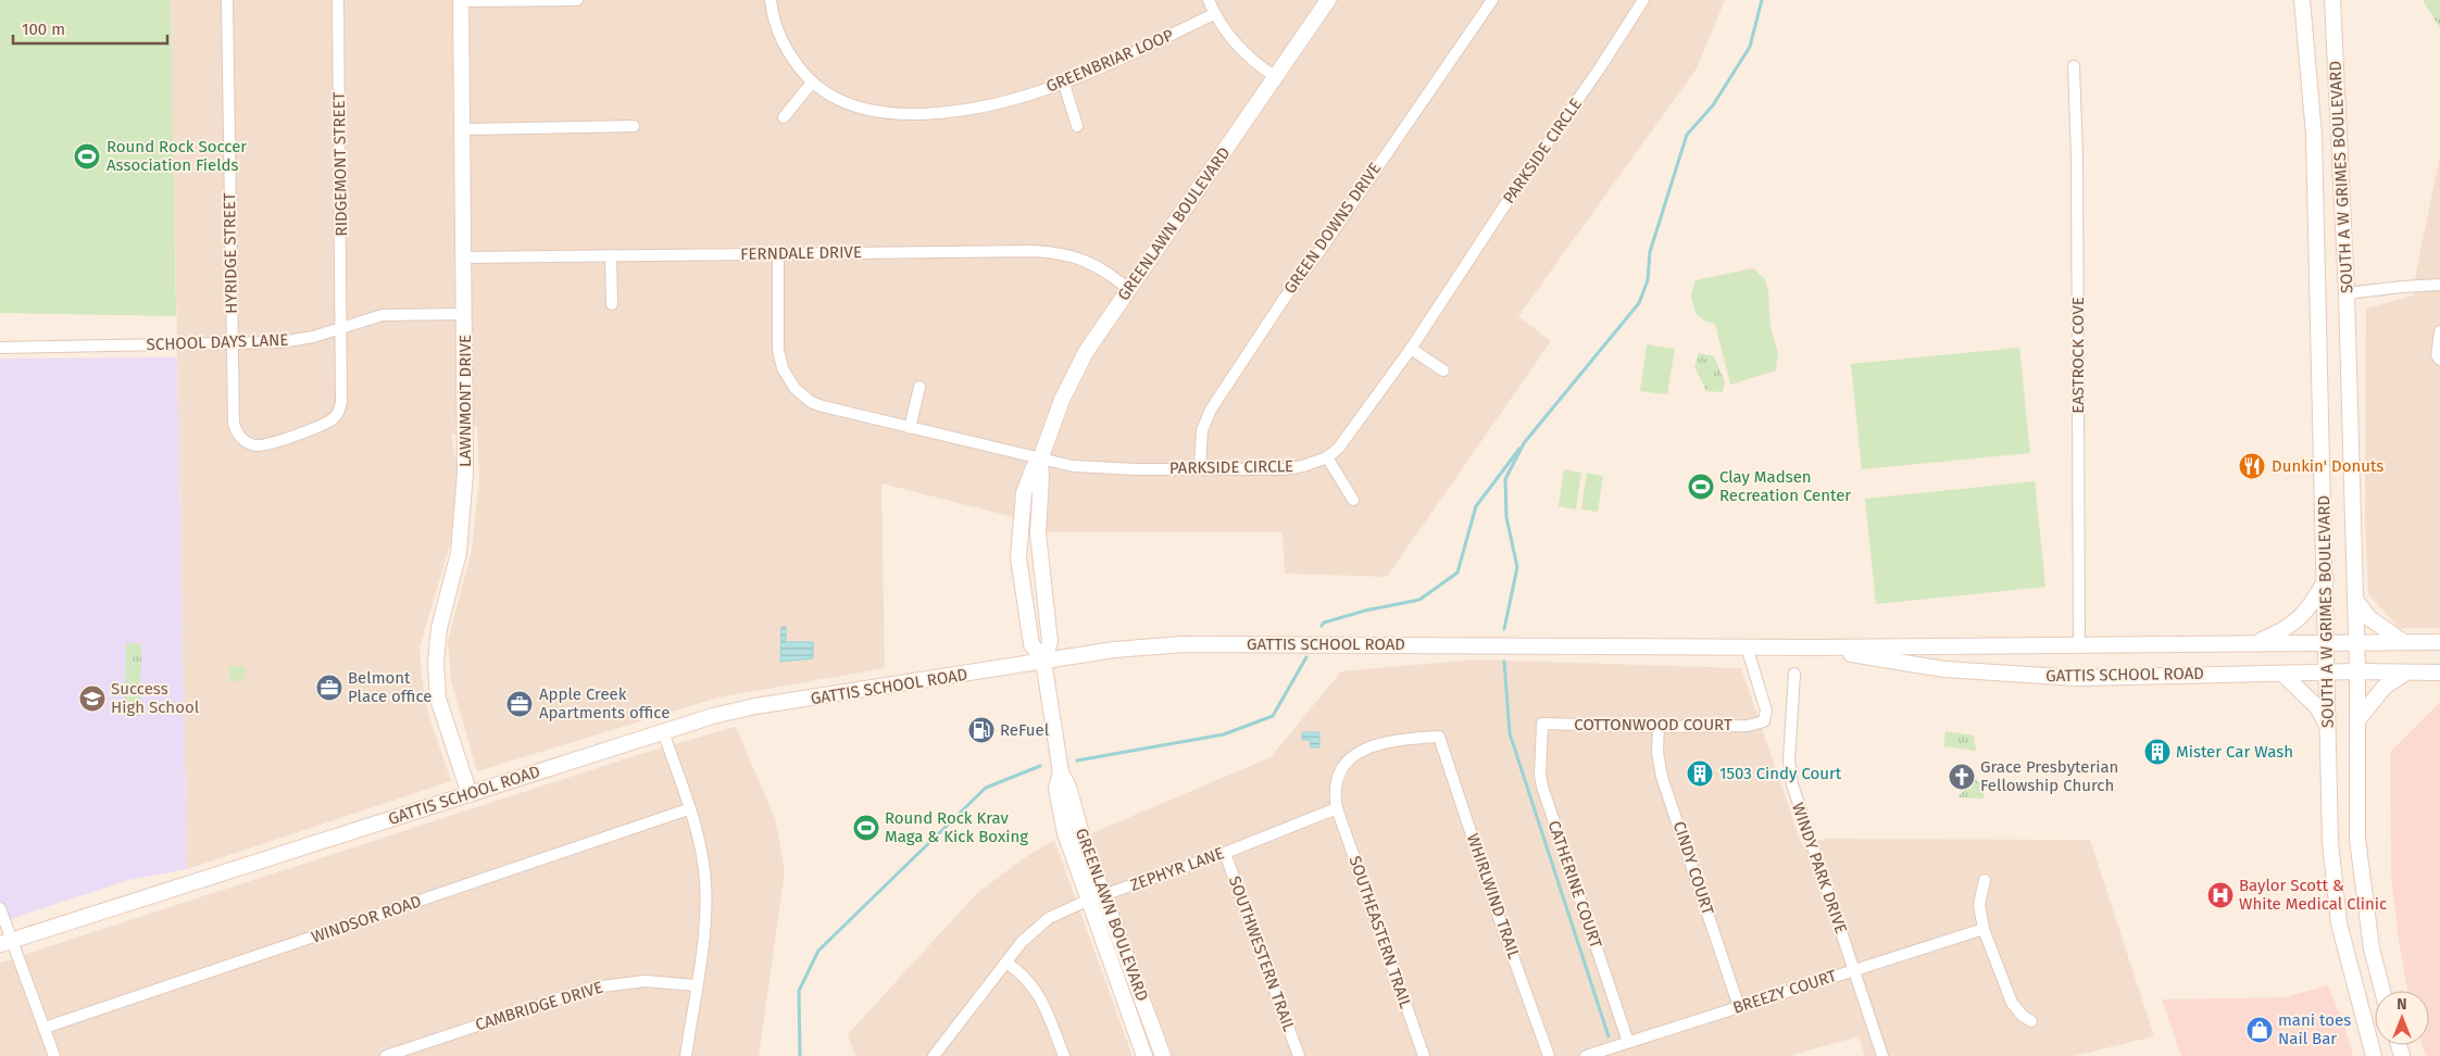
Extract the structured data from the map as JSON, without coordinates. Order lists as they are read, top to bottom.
{
  "streets": {
    "main road": [
      "SOUTH A W GRIMES BOULEVARD",
      "GREENLAWN BOULEVARD",
      "LAWNMONT DRIVE",
      "GATTIS SCHOOL ROAD"
    ],
    "street": [
      "GREENBRIAR LOOP",
      "PARKSIDE CIRCLE",
      "RIDGEMONT STREET",
      "GREEN DOWNS DRIVE",
      "HYRIDGE STREET",
      "FERNDALE DRIVE",
      "SCHOOL DAYS LANE",
      "EASTROCK COVE",
      "COTTONWOOD COURT",
      "CINDY COURT",
      "WINDY PARK DRIVE",
      "ZEPHYR LANE",
      "CATHERINE COURT",
      "WHIRLWIND TRAIL",
      "WINDSOR ROAD",
      "SOUTHEASTERN TRAIL",
      "SOUTHWESTERN TRAIL",
      "BREEZY COURT",
      "CAMBRIDGE DRIVE"
    ]
  },
  "crossings": [
    ["PARKSIDE CIRCLE", "GREENLAWN BOULEVARD"],
    ["PARKSIDE CIRCLE", "GREEN DOWNS DRIVE"],
    ["PARKSIDE CIRCLE", "FERNDALE DRIVE"],
    ["RIDGEMONT STREET", "HYRIDGE STREET"],
    ["RIDGEMONT STREET", "SCHOOL DAYS LANE"],
    ["SOUTH A W GRIMES BOULEVARD", "GATTIS SCHOOL ROAD"],
    ["GREENLAWN BOULEVARD", "FERNDALE DRIVE"],
    ["GREENLAWN BOULEVARD", "GATTIS SCHOOL ROAD"],
    ["GREENLAWN BOULEVARD", "ZEPHYR LANE"],
    ["HYRIDGE STREET", "SCHOOL DAYS LANE"],
    ["FERNDALE DRIVE", "LAWNMONT DRIVE"],
    ["SCHOOL DAYS LANE", "LAWNMONT DRIVE"],
    ["EASTROCK COVE", "GATTIS SCHOOL ROAD"],
    ["LAWNMONT DRIVE", "GATTIS SCHOOL ROAD"],
    ["GATTIS SCHOOL ROAD", "COTTONWOOD COURT"],
    ["COTTONWOOD COURT", "CINDY COURT"],
    ["COTTONWOOD COURT", "CATHERINE COURT"],
    ["CINDY COURT", "BREEZY COURT"],
    ["WINDY PARK DRIVE", "BREEZY COURT"],
    ["ZEPHYR LANE", "WHIRLWIND TRAIL"],
    ["ZEPHYR LANE", "SOUTHEASTERN TRAIL"],
    ["ZEPHYR LANE", "SOUTHWESTERN TRAIL"],
    ["CATHERINE COURT", "BREEZY COURT"],
    ["WHIRLWIND TRAIL", "SOUTHEASTERN TRAIL"]
  ],
  "places": {
    "sports": ["Round Rock Soccer Association Fields", "Clay Madsen Recreation Center", "Round Rock Krav Maga & Kick Boxing"],
    "restaurant": ["Dunkin' Donuts"],
    "office": ["Belmont Place office", "Apple Creek Apartments office"],
    "school or university": ["Success High School"],
    "fuel station": ["ReFuel"],
    "building": ["Mister Car Wash", "1503 Cindy Court"],
    "church": ["Grace Presbyterian Fellowship Church"],
    "hospital": ["Baylor Scott & White Medical Clinic"],
    "shop": ["mani toes Nail Bar"]
  },
  "scale_bar": "100 m",
  "north": "top"
}
